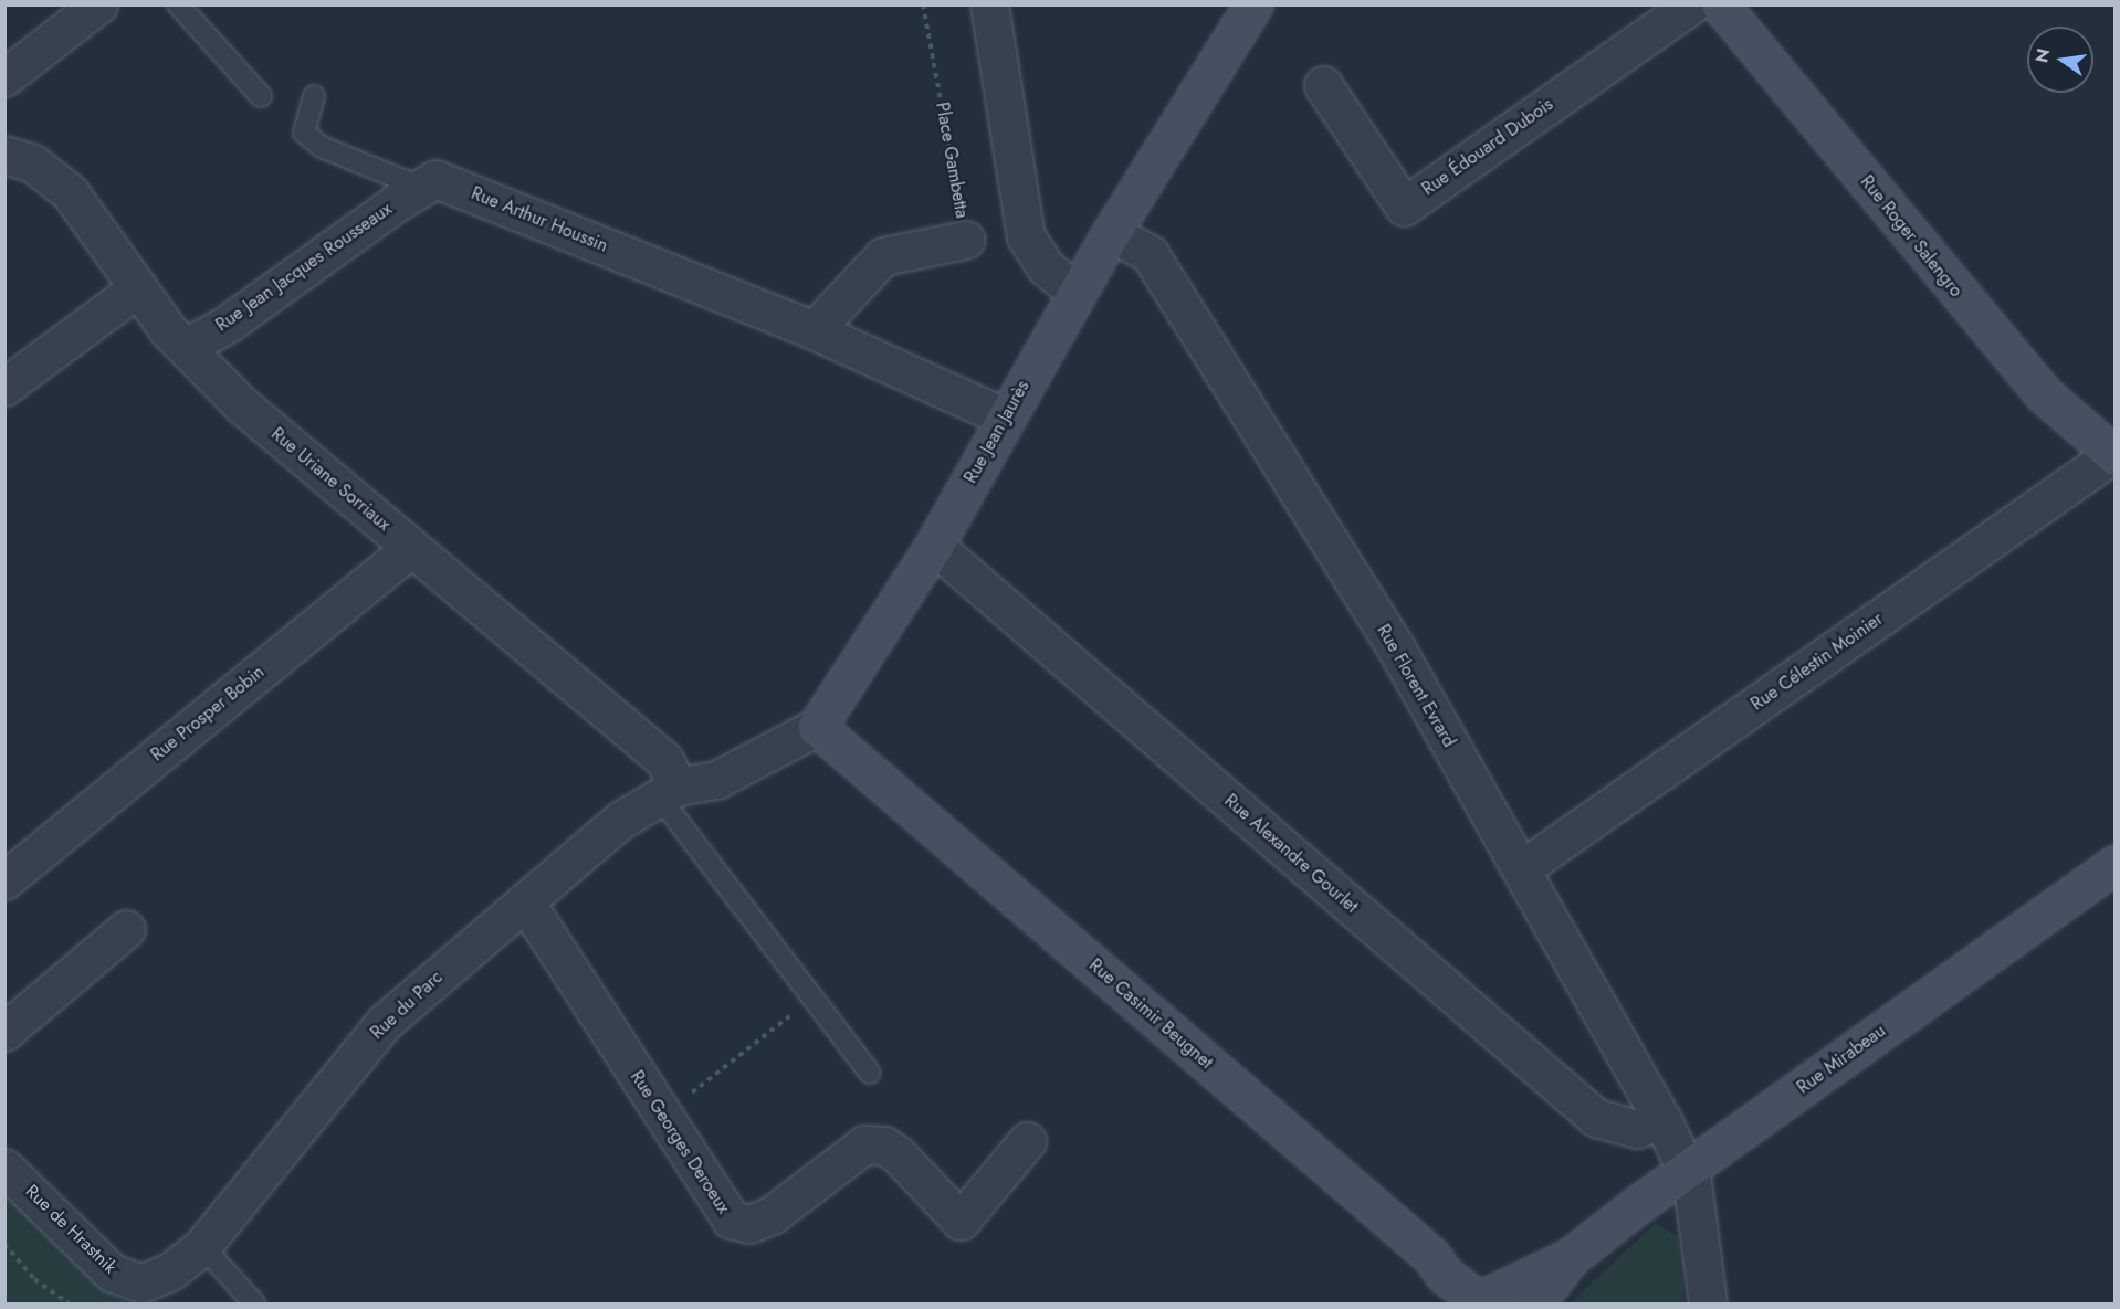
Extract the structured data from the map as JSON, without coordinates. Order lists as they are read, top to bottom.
{
  "streets": {
    "street": [
      "Rue Édouard Dubois",
      "Place Gambetta",
      "Rue Arthur Houssin",
      "Rue Roger Salengro",
      "Rue Jean Jacques Rousseaux",
      "Rue Jean Jaurès",
      "Rue Uriane Sorriaux",
      "Rue Célestin Moinier",
      "Rue Florent Evrard",
      "Rue Prosper Bobin",
      "Rue Alexandre Gourlet",
      "Rue du Parc",
      "Rue Casimir Beugnet",
      "Rue Mirabeau",
      "Rue Georges Deroeux",
      "Rue de Hrastnik"
    ]
  },
  "crossings": [
    ["Place Gambetta", "Rue Arthur Houssin"],
    ["Rue Arthur Houssin", "Rue Jean Jacques Rousseaux"],
    ["Rue Roger Salengro", "Rue Célestin Moinier"],
    ["Rue Jean Jacques Rousseaux", "Rue Uriane Sorriaux"],
    ["Rue Jean Jaurès", "Rue Uriane Sorriaux"],
    ["Rue Jean Jaurès", "Rue Florent Evrard"],
    ["Rue Jean Jaurès", "Rue Alexandre Gourlet"],
    ["Rue Jean Jaurès", "Rue du Parc"],
    ["Rue Jean Jaurès", "Rue Casimir Beugnet"],
    ["Rue Uriane Sorriaux", "Rue Prosper Bobin"],
    ["Rue Uriane Sorriaux", "Rue du Parc"],
    ["Rue Célestin Moinier", "Rue Florent Evrard"],
    ["Rue Florent Evrard", "Rue Alexandre Gourlet"],
    ["Rue Florent Evrard", "Rue Mirabeau"],
    ["Rue du Parc", "Rue Georges Deroeux"],
    ["Rue du Parc", "Rue de Hrastnik"],
    ["Rue Casimir Beugnet", "Rue Mirabeau"]
  ],
  "north": "left"
}
